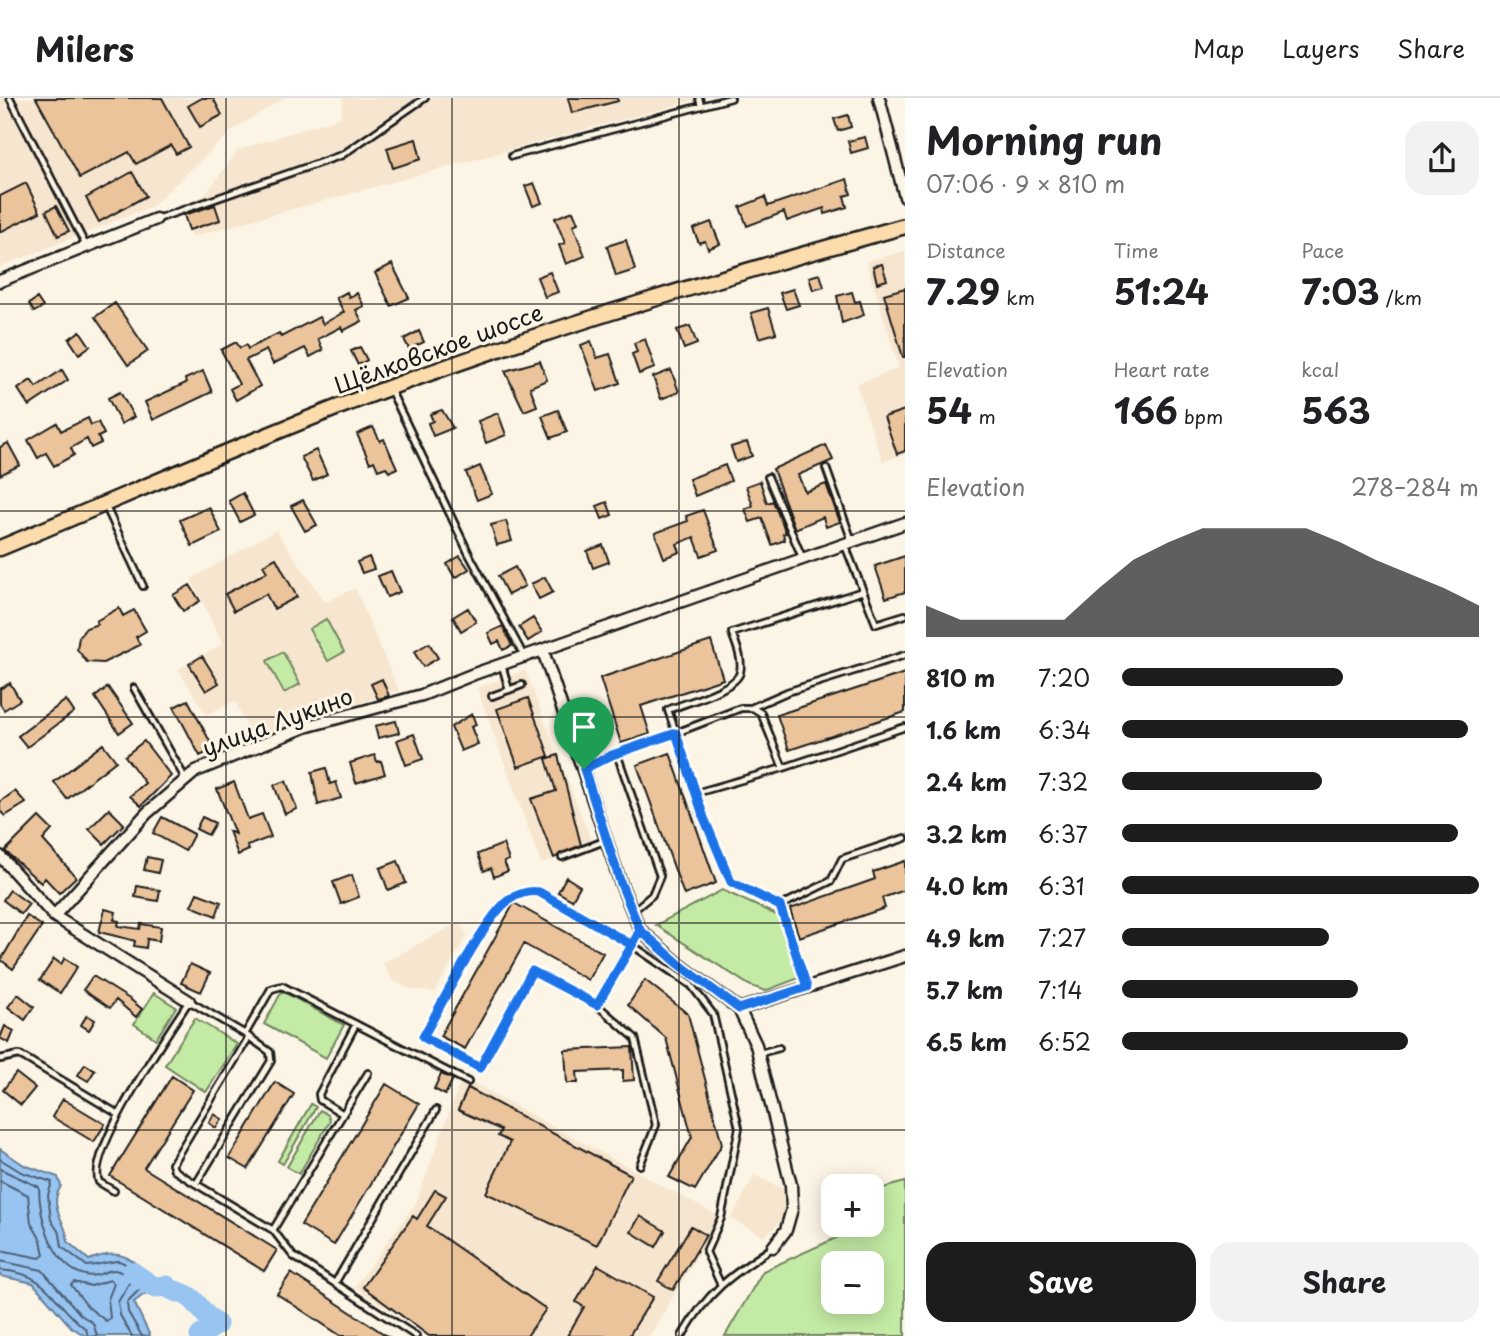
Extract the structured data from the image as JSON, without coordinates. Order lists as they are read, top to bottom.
{
  "streets": {
    "main road": ["Щёлковское шоссе"],
    "street": ["улица Лукино"]
  },
  "page": {
    "header": "Milers",
    "nav": ["Map", "Layers", "Share"],
    "heading": ["Morning run", "07:06 · 9 × 810 m"],
    "stats": [
      ["Distance", "7.29 km"],
      ["Time", "51:24"],
      ["Pace", "7:03 /km"],
      ["Elevation", "54 m"],
      ["Heart rate", "166 bpm"],
      ["kcal", "563"]
    ],
    "chart": ["Elevation", "278–284 m"],
    "list": [
      {
        "name": "810 m",
        "note": "7:20"
      },
      {
        "name": "1.6 km",
        "note": "6:34"
      },
      {
        "name": "2.4 km",
        "note": "7:32"
      },
      {
        "name": "3.2 km",
        "note": "6:37"
      },
      {
        "name": "4.0 km",
        "note": "6:31"
      },
      {
        "name": "4.9 km",
        "note": "7:27"
      },
      {
        "name": "5.7 km",
        "note": "7:14"
      },
      {
        "name": "6.5 km",
        "note": "6:52"
      }
    ],
    "map_buttons": ["+", "−"],
    "buttons": ["Save", "Share"]
  }
}
